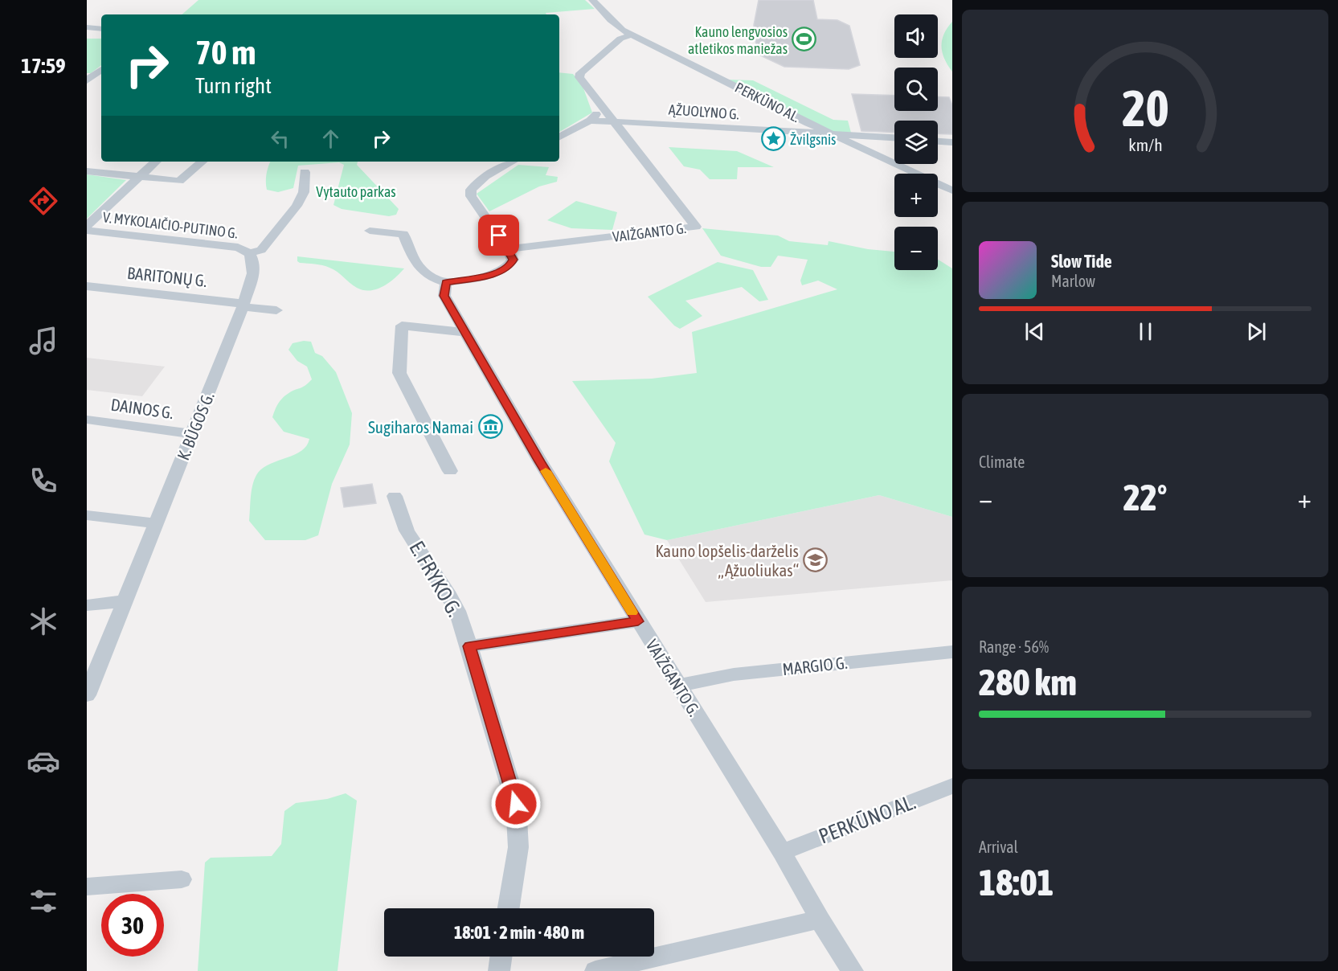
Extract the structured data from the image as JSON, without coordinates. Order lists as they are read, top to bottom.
{
  "streets": {
    "street": [
      "PERKŪNO AL.",
      "ĄŽUOLYNO G.",
      "V. MYKOLAIČIO-PUTINO G.",
      "VAIŽGANTO G.",
      "BARITONŲ G.",
      "DAINOS G.",
      "K. BŪGOS G.",
      "E. FRYKO G.",
      "MARGIO G."
    ]
  },
  "crossings": [
    ["PERKŪNO AL.", "ĄŽUOLYNO G."],
    ["PERKŪNO AL.", "VAIŽGANTO G."],
    ["ĄŽUOLYNO G.", "VAIŽGANTO G."],
    ["V. MYKOLAIČIO-PUTINO G.", "K. BŪGOS G."],
    ["VAIŽGANTO G.", "MARGIO G."],
    ["BARITONŲ G.", "K. BŪGOS G."],
    ["DAINOS G.", "K. BŪGOS G."]
  ],
  "parks": ["Vytauto parkas"],
  "places": {
    "sports": ["Kauno lengvosios atletikos maniežas"],
    "place": ["Žvilgsnis"],
    "museum": ["Sugiharos Namai"],
    "school or university": ["Kauno lopšelis-darželis „Ąžuoliukas“"]
  },
  "page": {
    "tabs": "17:59",
    "map_buttons": ["+", "−"],
    "turn": ["70 m", "Turn right"],
    "song": ["Slow Tide", "Marlow"],
    "tile": [
      "Climate",
      ["Range · 56%", "280 km"],
      ["Arrival", "18:01"]
    ],
    "heat": ["−", "22°", "+"],
    "limit": "30",
    "trip": "18:01 · 2 min · 480 m",
    "gauge": ["20", "km/h"]
  }
}
